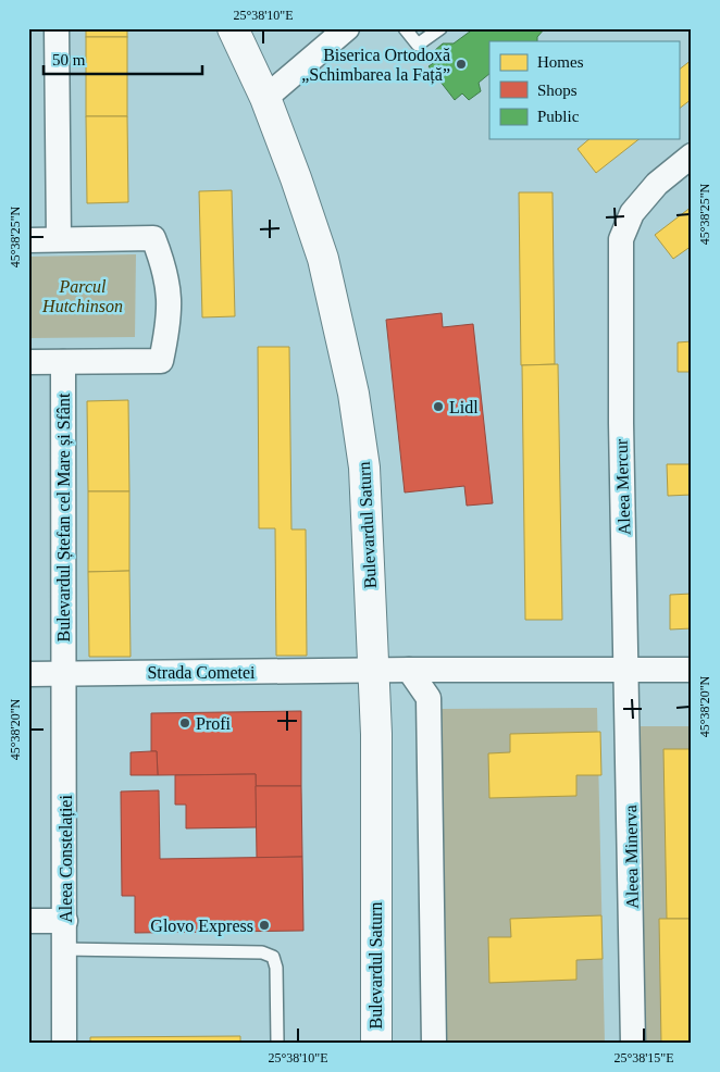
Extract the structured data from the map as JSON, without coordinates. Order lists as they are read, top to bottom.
{
  "streets": {
    "main road": ["Bulevardul Saturn"],
    "street": [
      "Aleea Mercur",
      "Bulevardul Ștefan cel Mare și Sfânt",
      "Strada Cometei",
      "Aleea Minerva",
      "Aleea Constelației"
    ]
  },
  "crossings": [
    ["Aleea Mercur", "Strada Cometei"],
    ["Aleea Mercur", "Aleea Minerva"],
    ["Bulevardul Ștefan cel Mare și Sfânt", "Strada Cometei"],
    ["Bulevardul Ștefan cel Mare și Sfânt", "Aleea Constelației"],
    ["Bulevardul Saturn", "Strada Cometei"],
    ["Strada Cometei", "Aleea Minerva"],
    ["Strada Cometei", "Aleea Constelației"]
  ],
  "parks": ["Parcul Hutchinson"],
  "places": [
    "Biserica Ortodoxă „Schimbarea la Față”",
    "Lidl",
    "Profi",
    "Glovo Express"
  ],
  "legend": ["Homes", "Shops", "Public"],
  "scale_bar": "50 m",
  "coordinates": [
    "25°38'10\"E",
    "45°38'25\"N",
    "45°38'20\"N",
    "25°38'15\"E"
  ]
}
